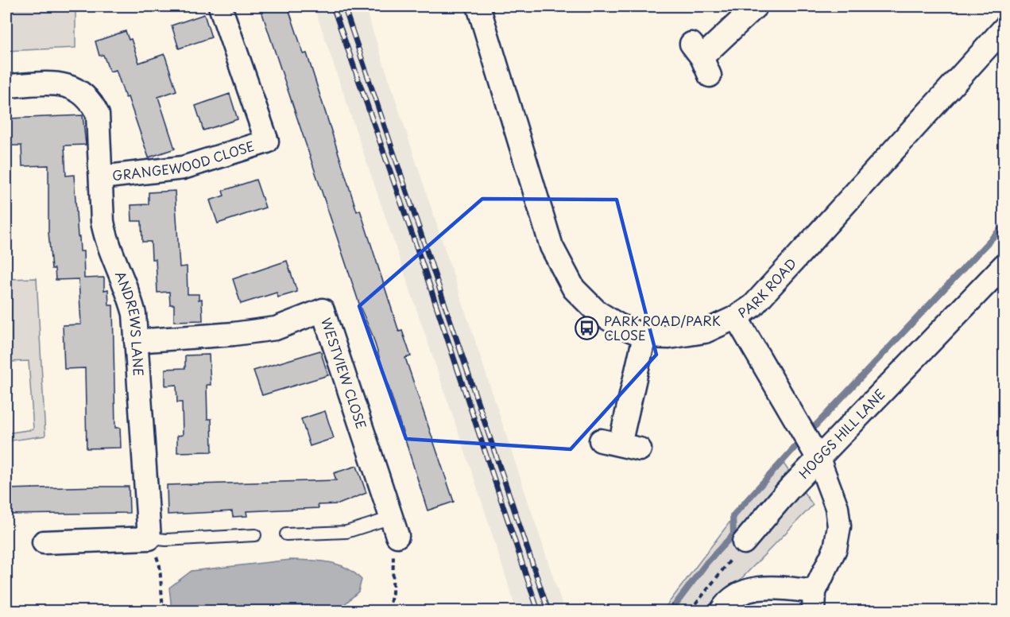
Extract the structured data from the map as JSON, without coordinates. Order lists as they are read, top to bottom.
{
  "streets": {
    "street": [
      "GRANGEWOOD CLOSE",
      "PARK ROAD",
      "ANDREWS LANE",
      "WESTVIEW CLOSE",
      "HOGGS HILL LANE"
    ]
  },
  "crossings": [
    ["GRANGEWOOD CLOSE", "ANDREWS LANE"],
    ["ANDREWS LANE", "WESTVIEW CLOSE"]
  ],
  "places": {
    "bus stop": ["PARK ROAD/PARK CLOSE"]
  }
}
